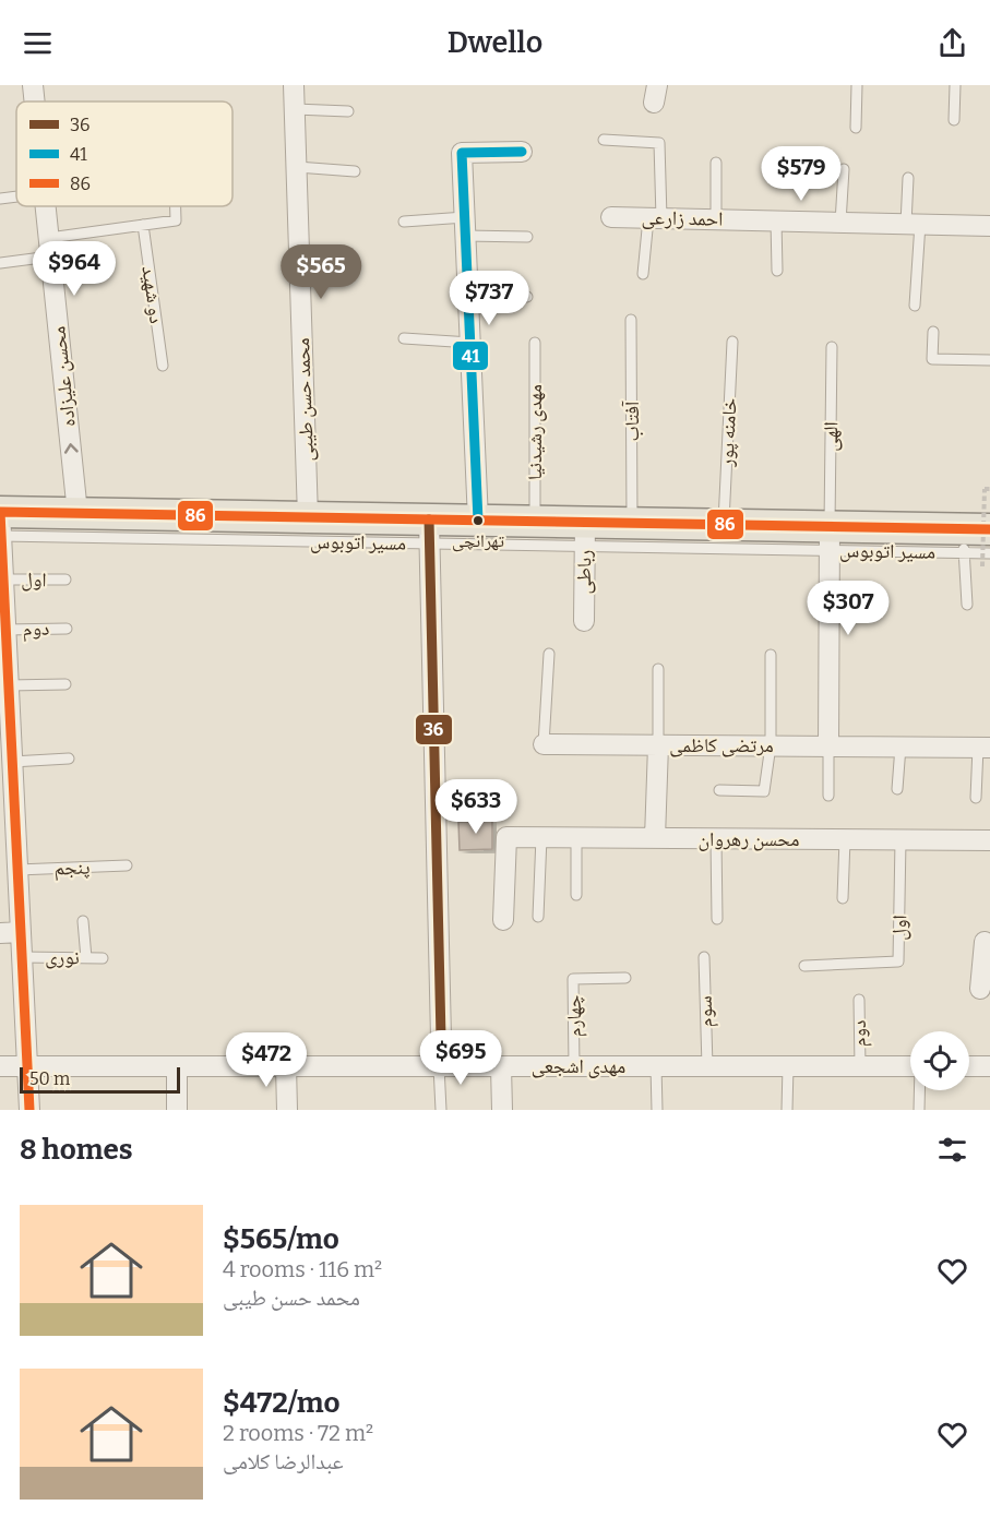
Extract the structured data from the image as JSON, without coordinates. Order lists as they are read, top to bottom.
{
  "streets": {
    "street": [
      "احمد زارعی",
      "محسن علیزاده",
      "محمد حسن طیبی",
      "رباطی",
      "مرتضی کاظمی",
      "محسن رهروان",
      "مهدی اشجعی"
    ],
    "lane": [
      "دو شهید",
      "آفتاب",
      "مهدی رشیدنیا",
      "خامنه پور",
      "الهی",
      "مسیر اتوبوس",
      "اول",
      "دوم",
      "پنجم",
      "نوری",
      "سوم",
      "چهارم"
    ]
  },
  "crossings": [
    ["الهی", "مسیر اتوبوس"],
    ["مسیر اتوبوس", "رباطی"],
    ["اول", "محسن رهروان"],
    ["دوم", "مهدی اشجعی"],
    ["سوم", "مهدی اشجعی"],
    ["چهارم", "مهدی اشجعی"]
  ],
  "one_way": ["محسن علیزاده"],
  "places": ["تهرانچی"],
  "lines": ["transit line 41", "transit line 86", "transit line 36"],
  "legend": ["36", "41", "86"],
  "scale_bar": "50 m",
  "page": {
    "header": "Dwello",
    "price": [
      "$579",
      "$964",
      "$565",
      "$737",
      "$307",
      "$633",
      "$695",
      "$472"
    ],
    "scale": "50 m",
    "heading": "8 homes",
    "list": [
      {
        "name": "$565/mo",
        "note": "4 rooms · 116 m² · محمد حسن طیبی"
      },
      {
        "name": "$472/mo",
        "note": "2 rooms · 72 m² · عبدالرضا کلامی"
      }
    ]
  }
}
